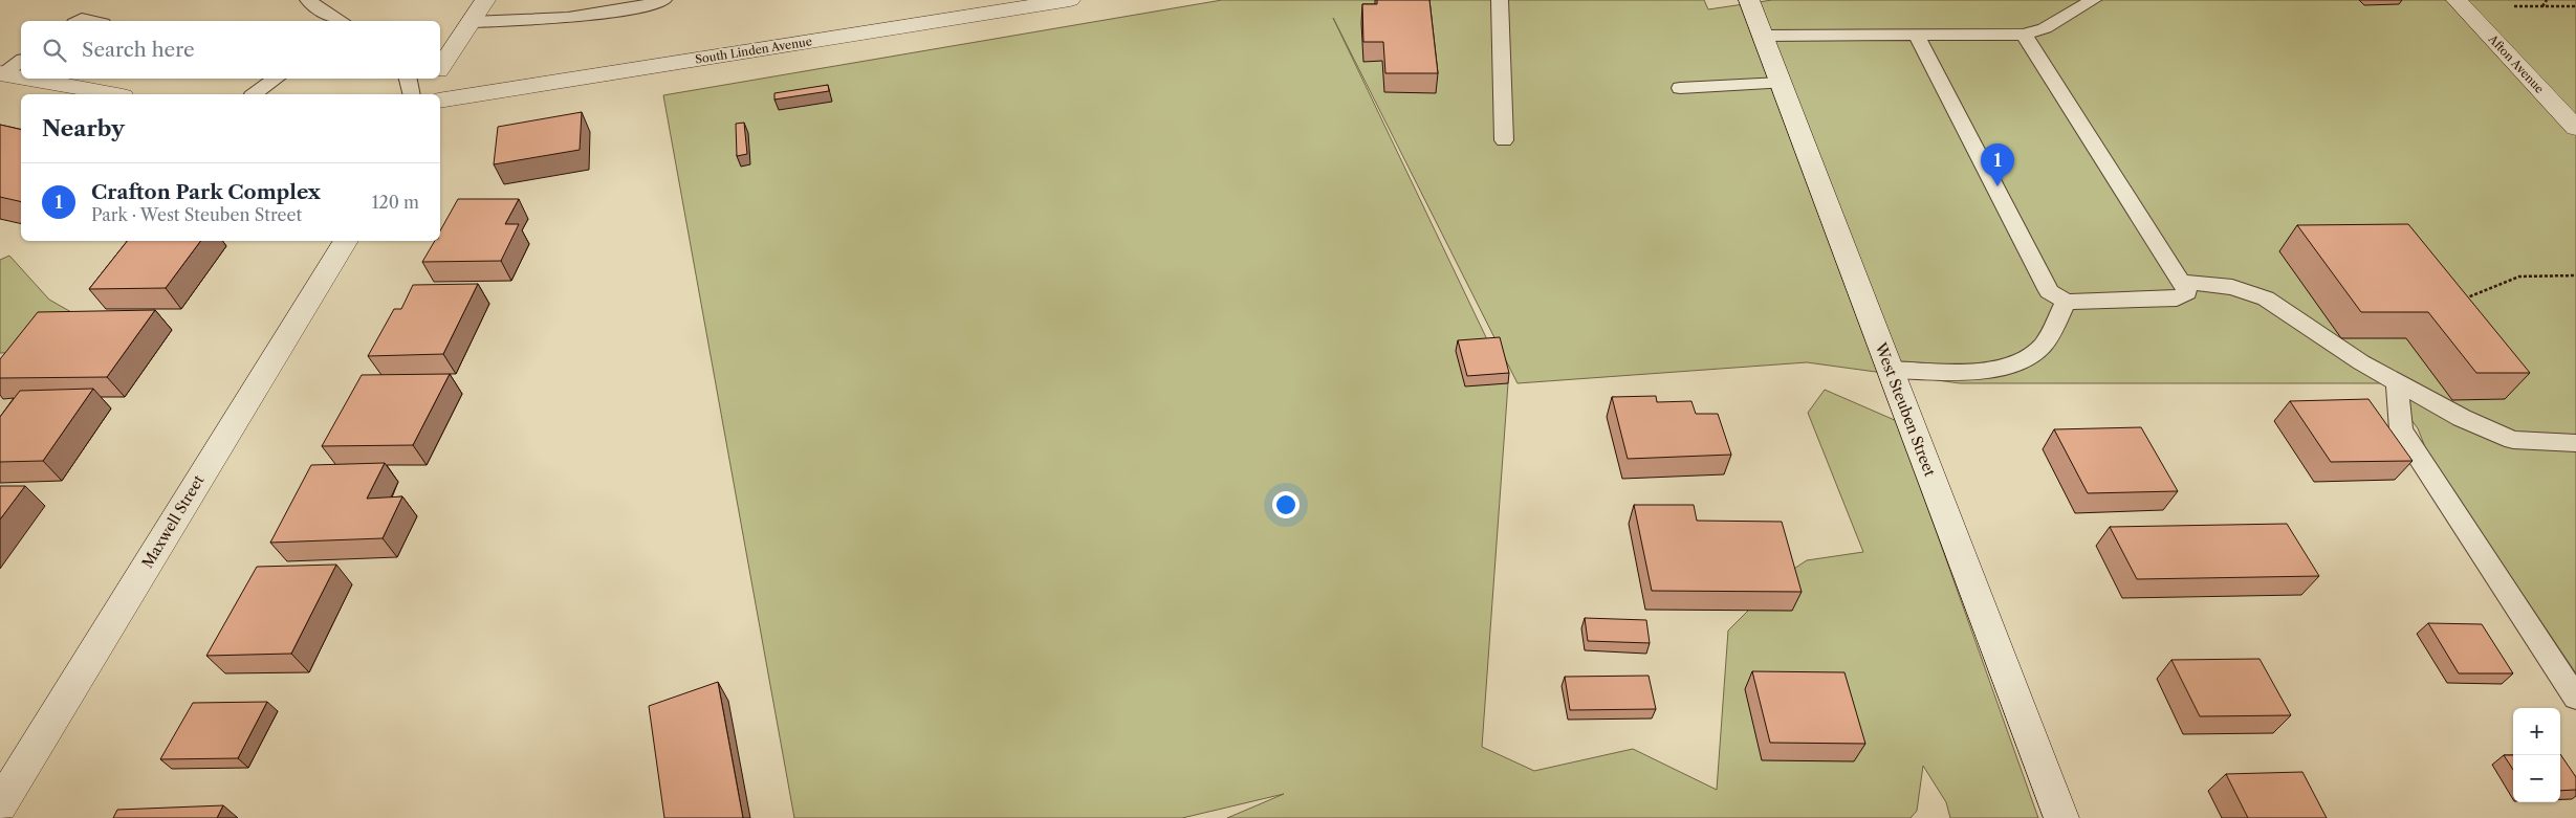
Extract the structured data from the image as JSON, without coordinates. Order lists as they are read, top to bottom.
{
  "streets": {
    "street": [
      "South Linden Avenue",
      "Afton Avenue",
      "West Steuben Street",
      "Maxwell Street"
    ]
  },
  "page": {
    "search": "Search here",
    "heading": "Nearby",
    "pins": "1",
    "list": [
      {
        "mark": "1",
        "name": "Crafton Park Complex",
        "note": "Park · West Steuben Street",
        "value": "120 m"
      }
    ],
    "map_buttons": ["+", "−"]
  }
}
